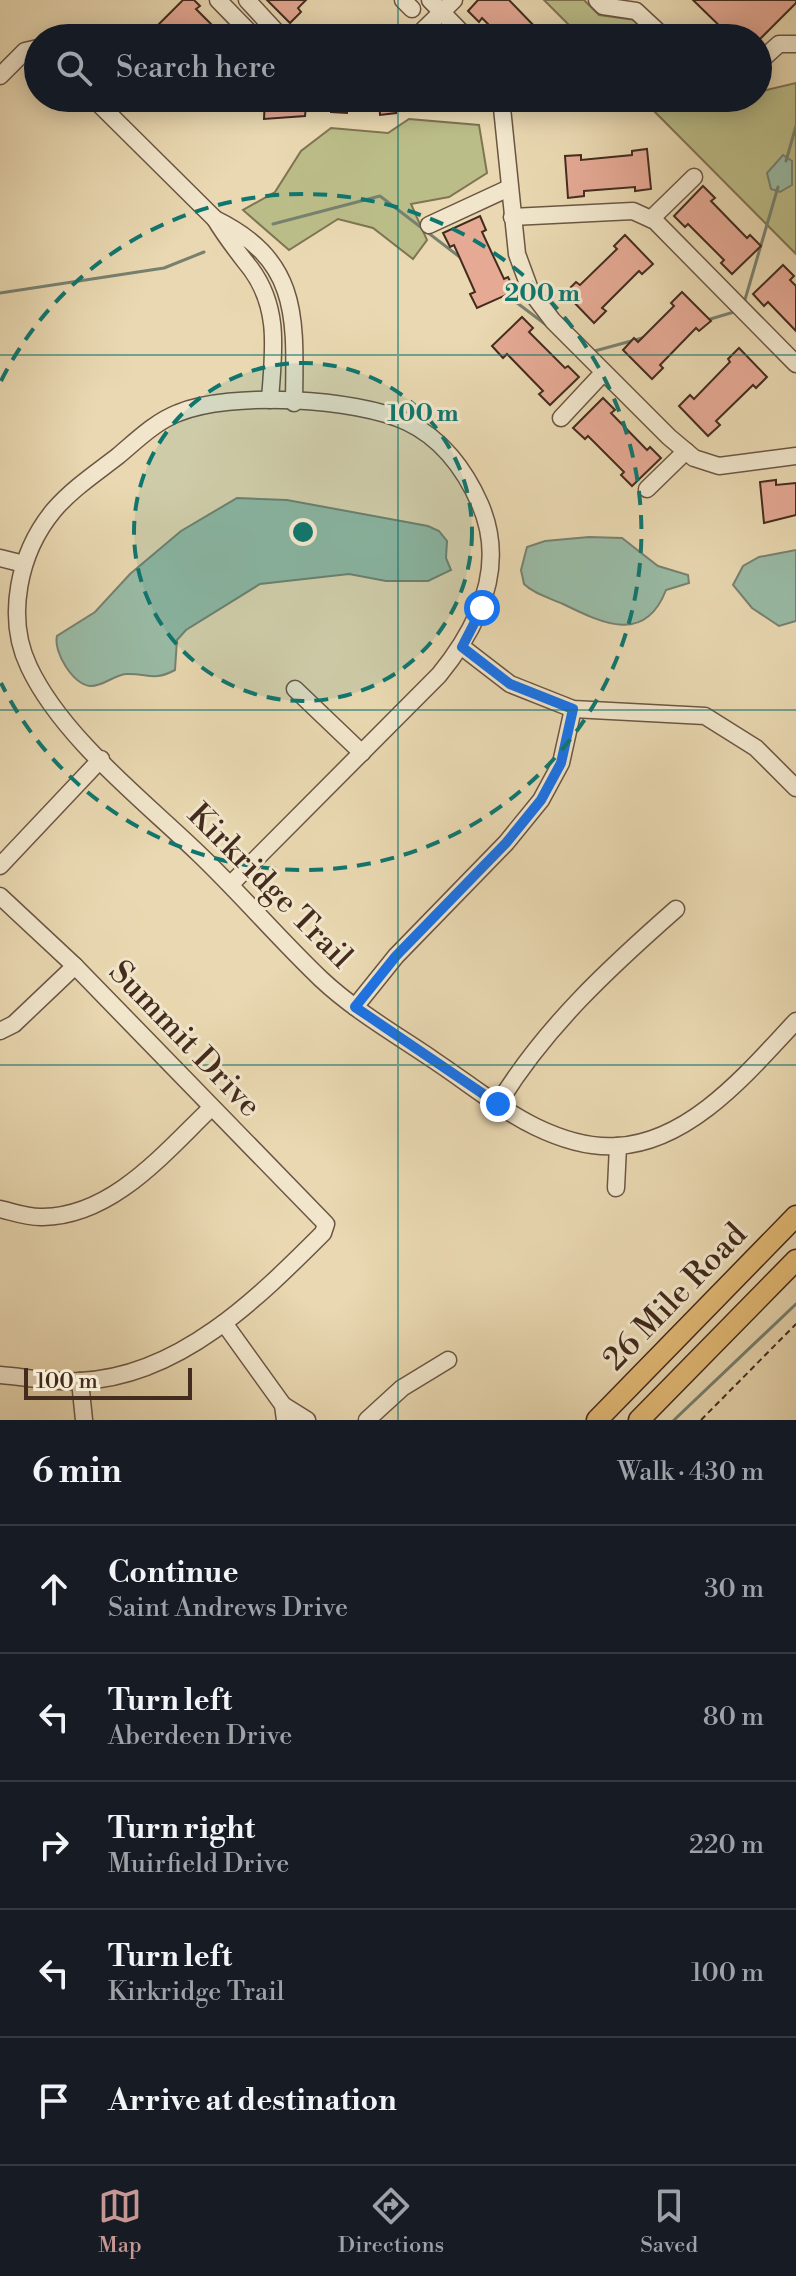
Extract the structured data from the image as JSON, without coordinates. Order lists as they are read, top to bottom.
{
  "streets": {
    "main road": ["26 Mile Road"],
    "street": ["Kirkridge Trail", "Summit Drive"]
  },
  "scale_bar": "100 m",
  "page": {
    "search": "Search here",
    "scale": "100 m",
    "heading": ["6 min", "Walk · 430 m"],
    "list": [
      ["Continue", "Saint Andrews Drive", "30 m"],
      ["Turn left", "Aberdeen Drive", "80 m"],
      ["Turn right", "Muirfield Drive", "220 m"],
      ["Turn left", "Kirkridge Trail", "100 m"],
      "Arrive at destination"
    ],
    "nav": ["Map", "Directions", "Saved"]
  },
  "rings": ["200 m", "100 m"]
}
